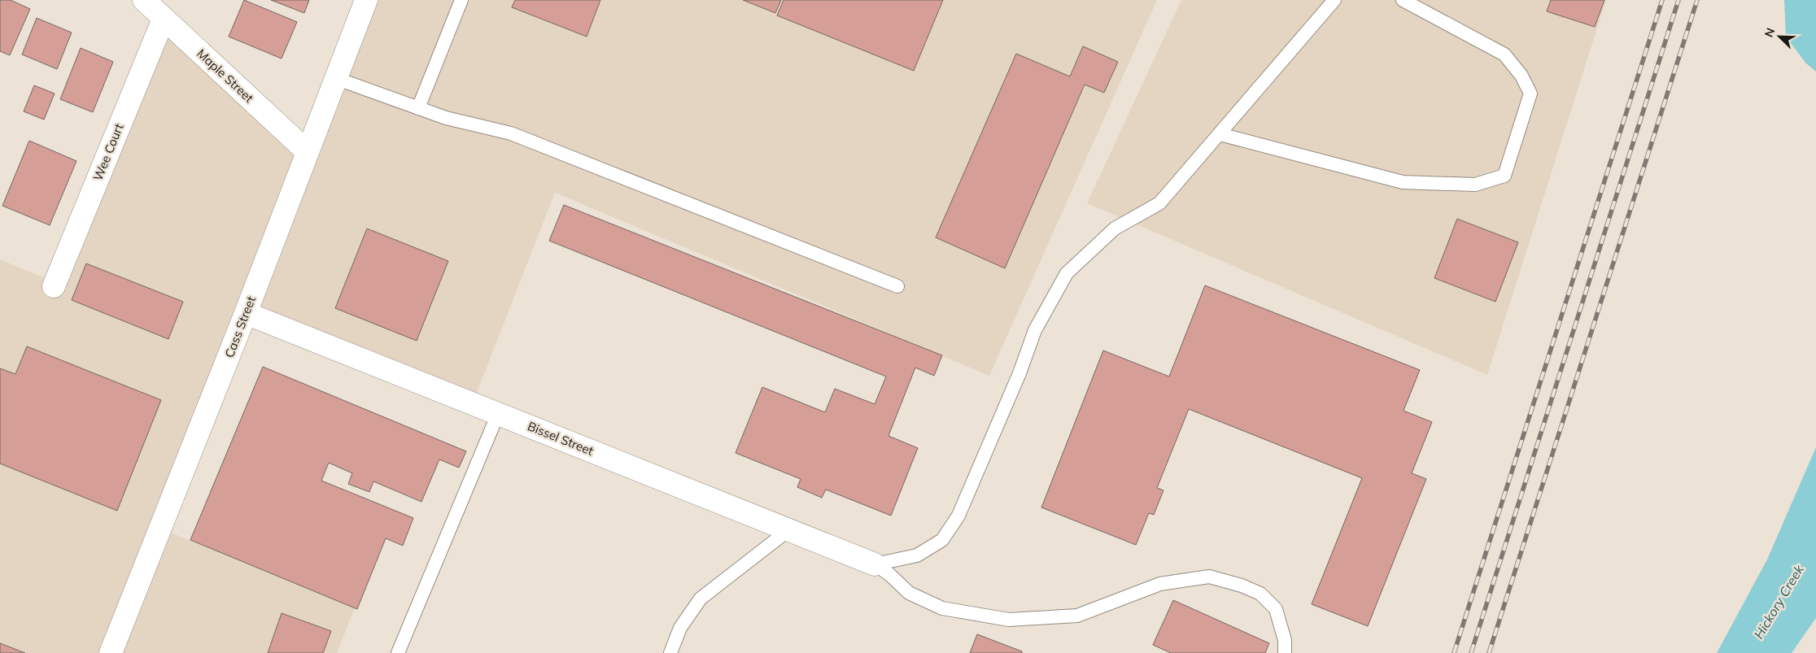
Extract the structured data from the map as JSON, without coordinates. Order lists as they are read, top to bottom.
{
  "streets": {
    "street": [
      "Maple Street",
      "Wee Court",
      "Cass Street",
      "Bissel Street"
    ]
  },
  "crossings": [
    ["Maple Street", "Wee Court"],
    ["Maple Street", "Cass Street"],
    ["Cass Street", "Bissel Street"]
  ],
  "water": ["Hickory Creek"],
  "north": "top left"
}
